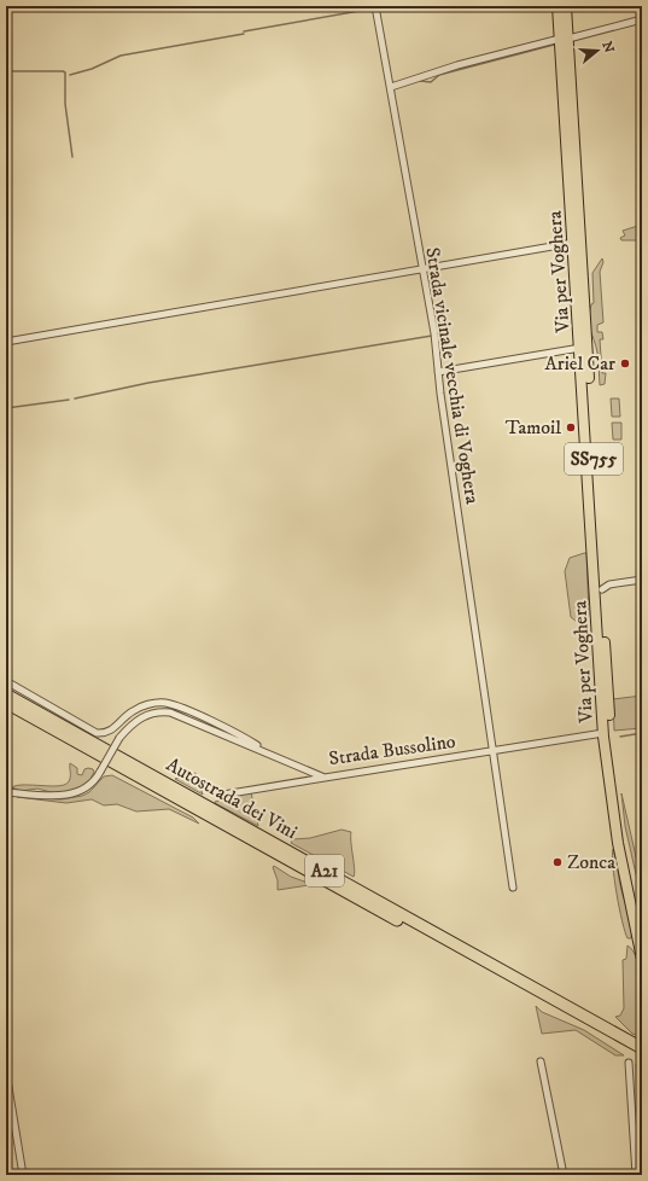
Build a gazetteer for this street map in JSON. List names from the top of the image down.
{
  "streets": {
    "highway": ["Autostrada dei Vini", "A21"],
    "main road": ["Via per Voghera", "SS755"],
    "street": ["Strada vicinale vecchia di Voghera", "Strada Bussolino"]
  },
  "crossings": [
    ["Via per Voghera", "Strada Bussolino"],
    ["Strada vicinale vecchia di Voghera", "Strada Bussolino"]
  ],
  "places": ["Ariel Car", "Tamoil", "Zonca"],
  "north": "right"
}
